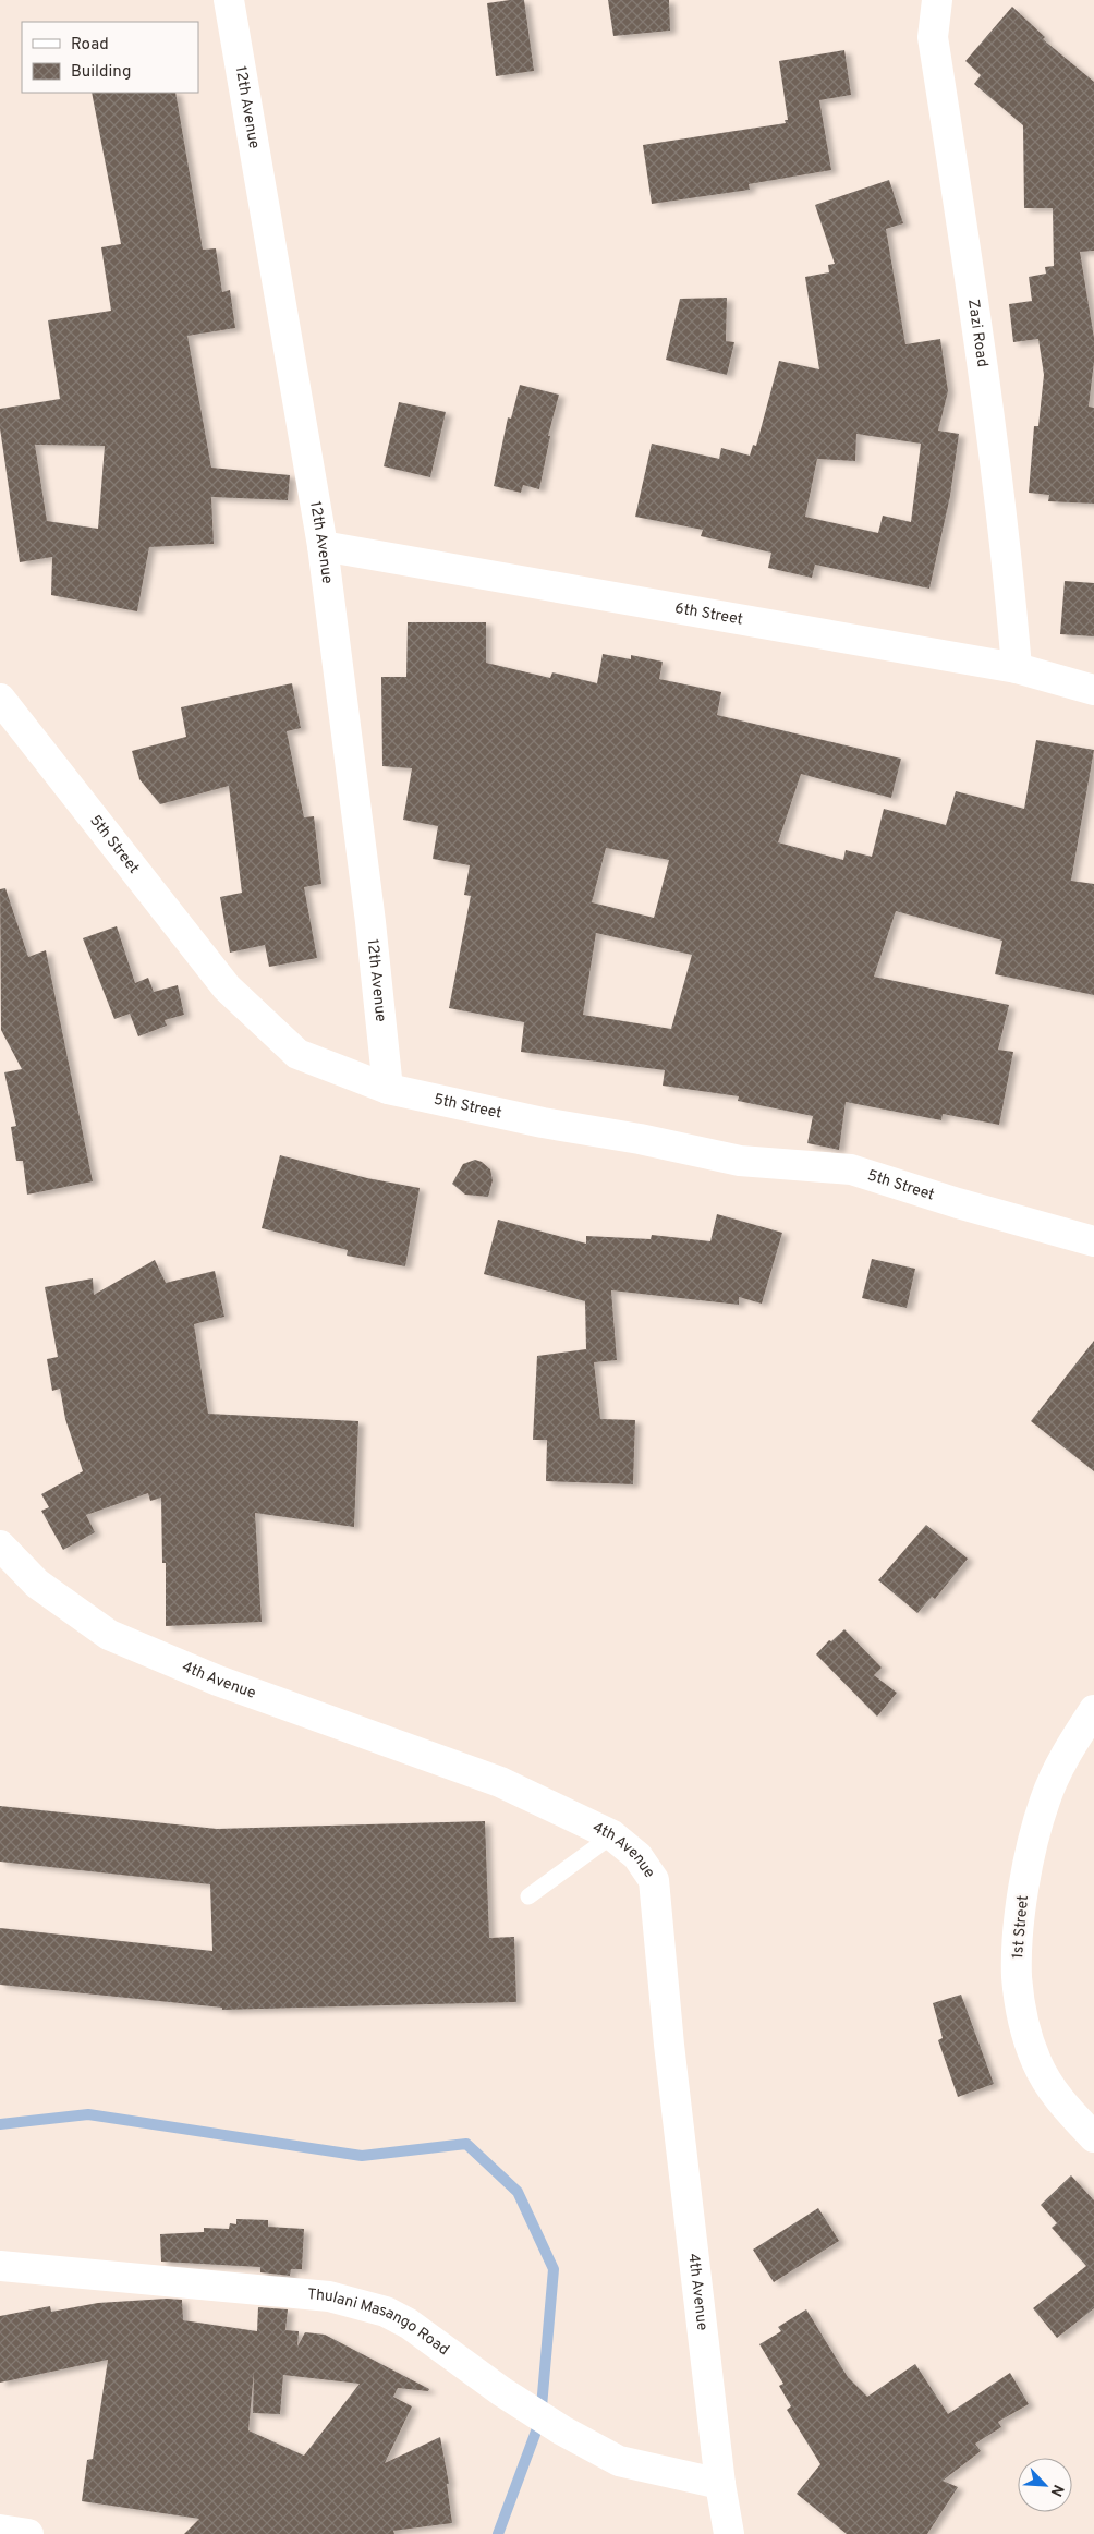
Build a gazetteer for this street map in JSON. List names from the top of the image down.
{
  "streets": {
    "street": [
      "12th Avenue",
      "Zazi Road",
      "6th Street",
      "5th Street",
      "4th Avenue",
      "1st Street",
      "Thulani Masango Road"
    ]
  },
  "crossings": [
    ["12th Avenue", "6th Street"],
    ["12th Avenue", "5th Street"],
    ["Zazi Road", "6th Street"],
    ["4th Avenue", "Thulani Masango Road"]
  ],
  "legend": ["Road", "Building"],
  "north": "bottom right"
}
